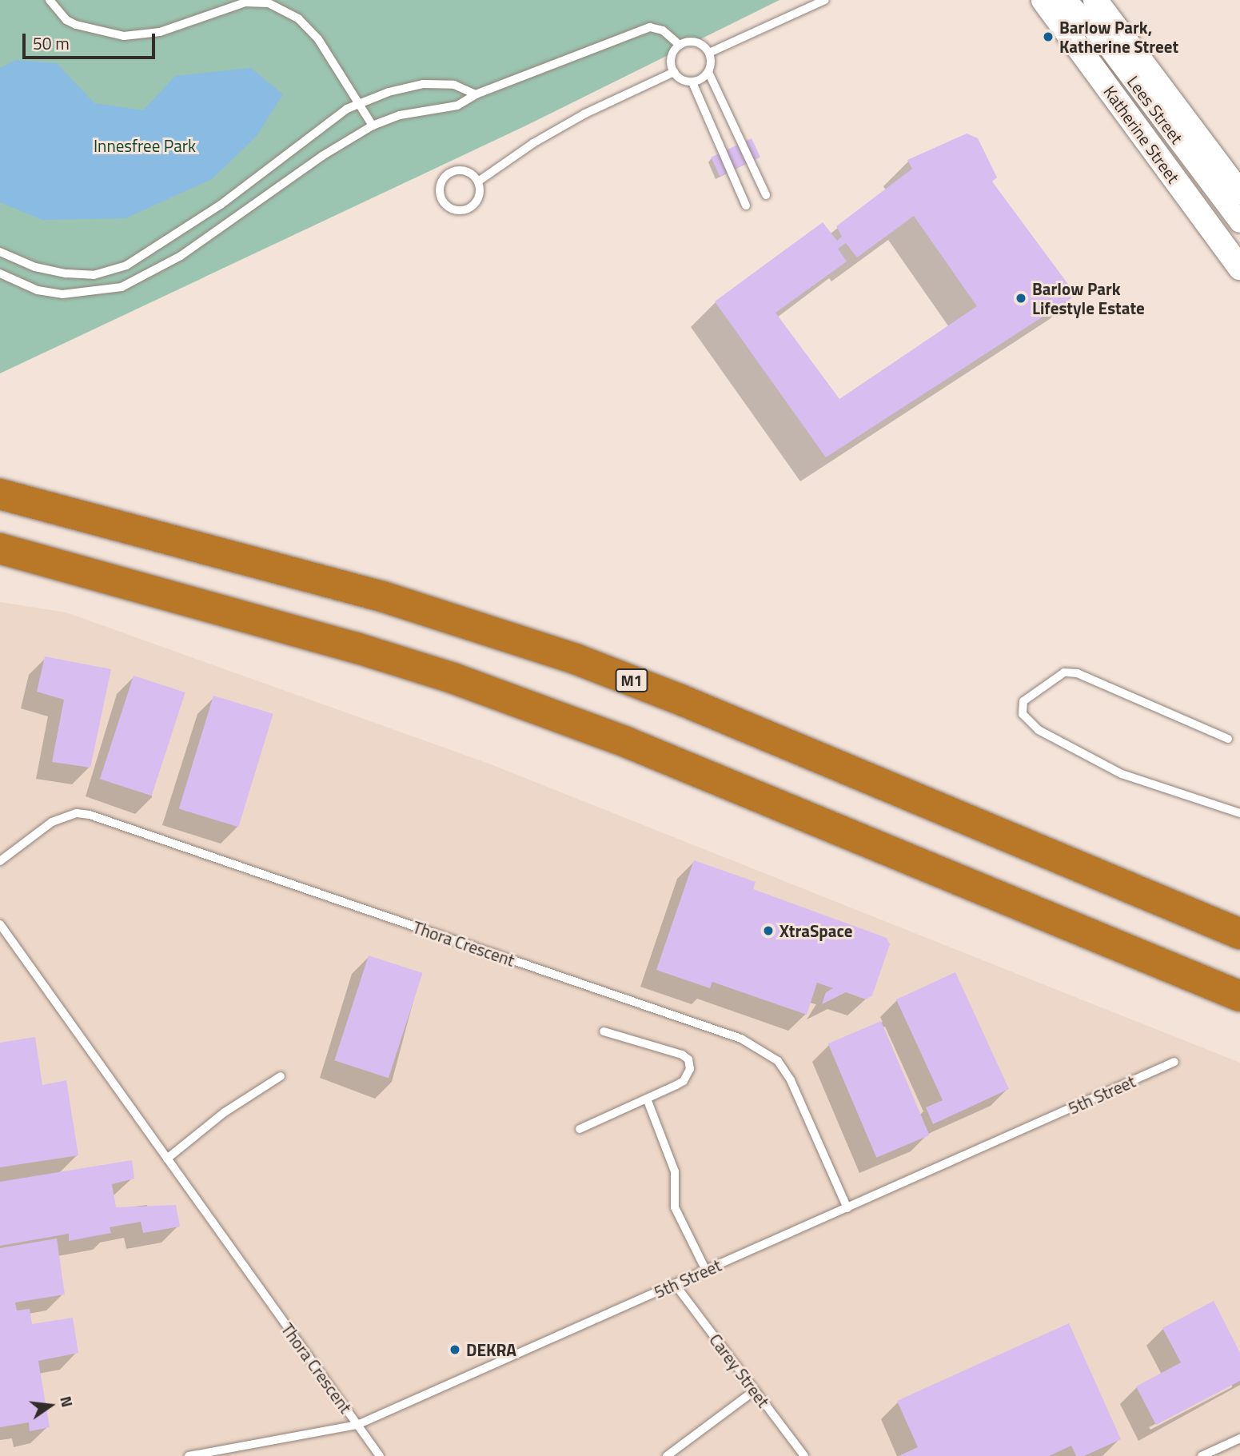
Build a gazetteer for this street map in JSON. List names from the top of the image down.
{
  "streets": {
    "highway": ["M1"],
    "main road": ["Katherine Street"],
    "street": ["Lees Street"],
    "lane": ["Thora Crescent", "5th Street", "Carey Street"]
  },
  "crossings": [
    ["Thora Crescent", "5th Street"],
    ["5th Street", "Carey Street"]
  ],
  "parks": ["Innesfree Park"],
  "places": [
    "Barlow Park, Katherine Street",
    "Barlow Park Lifestyle Estate",
    "XtraSpace",
    "DEKRA"
  ],
  "scale_bar": "50 m",
  "north": "right"
}
